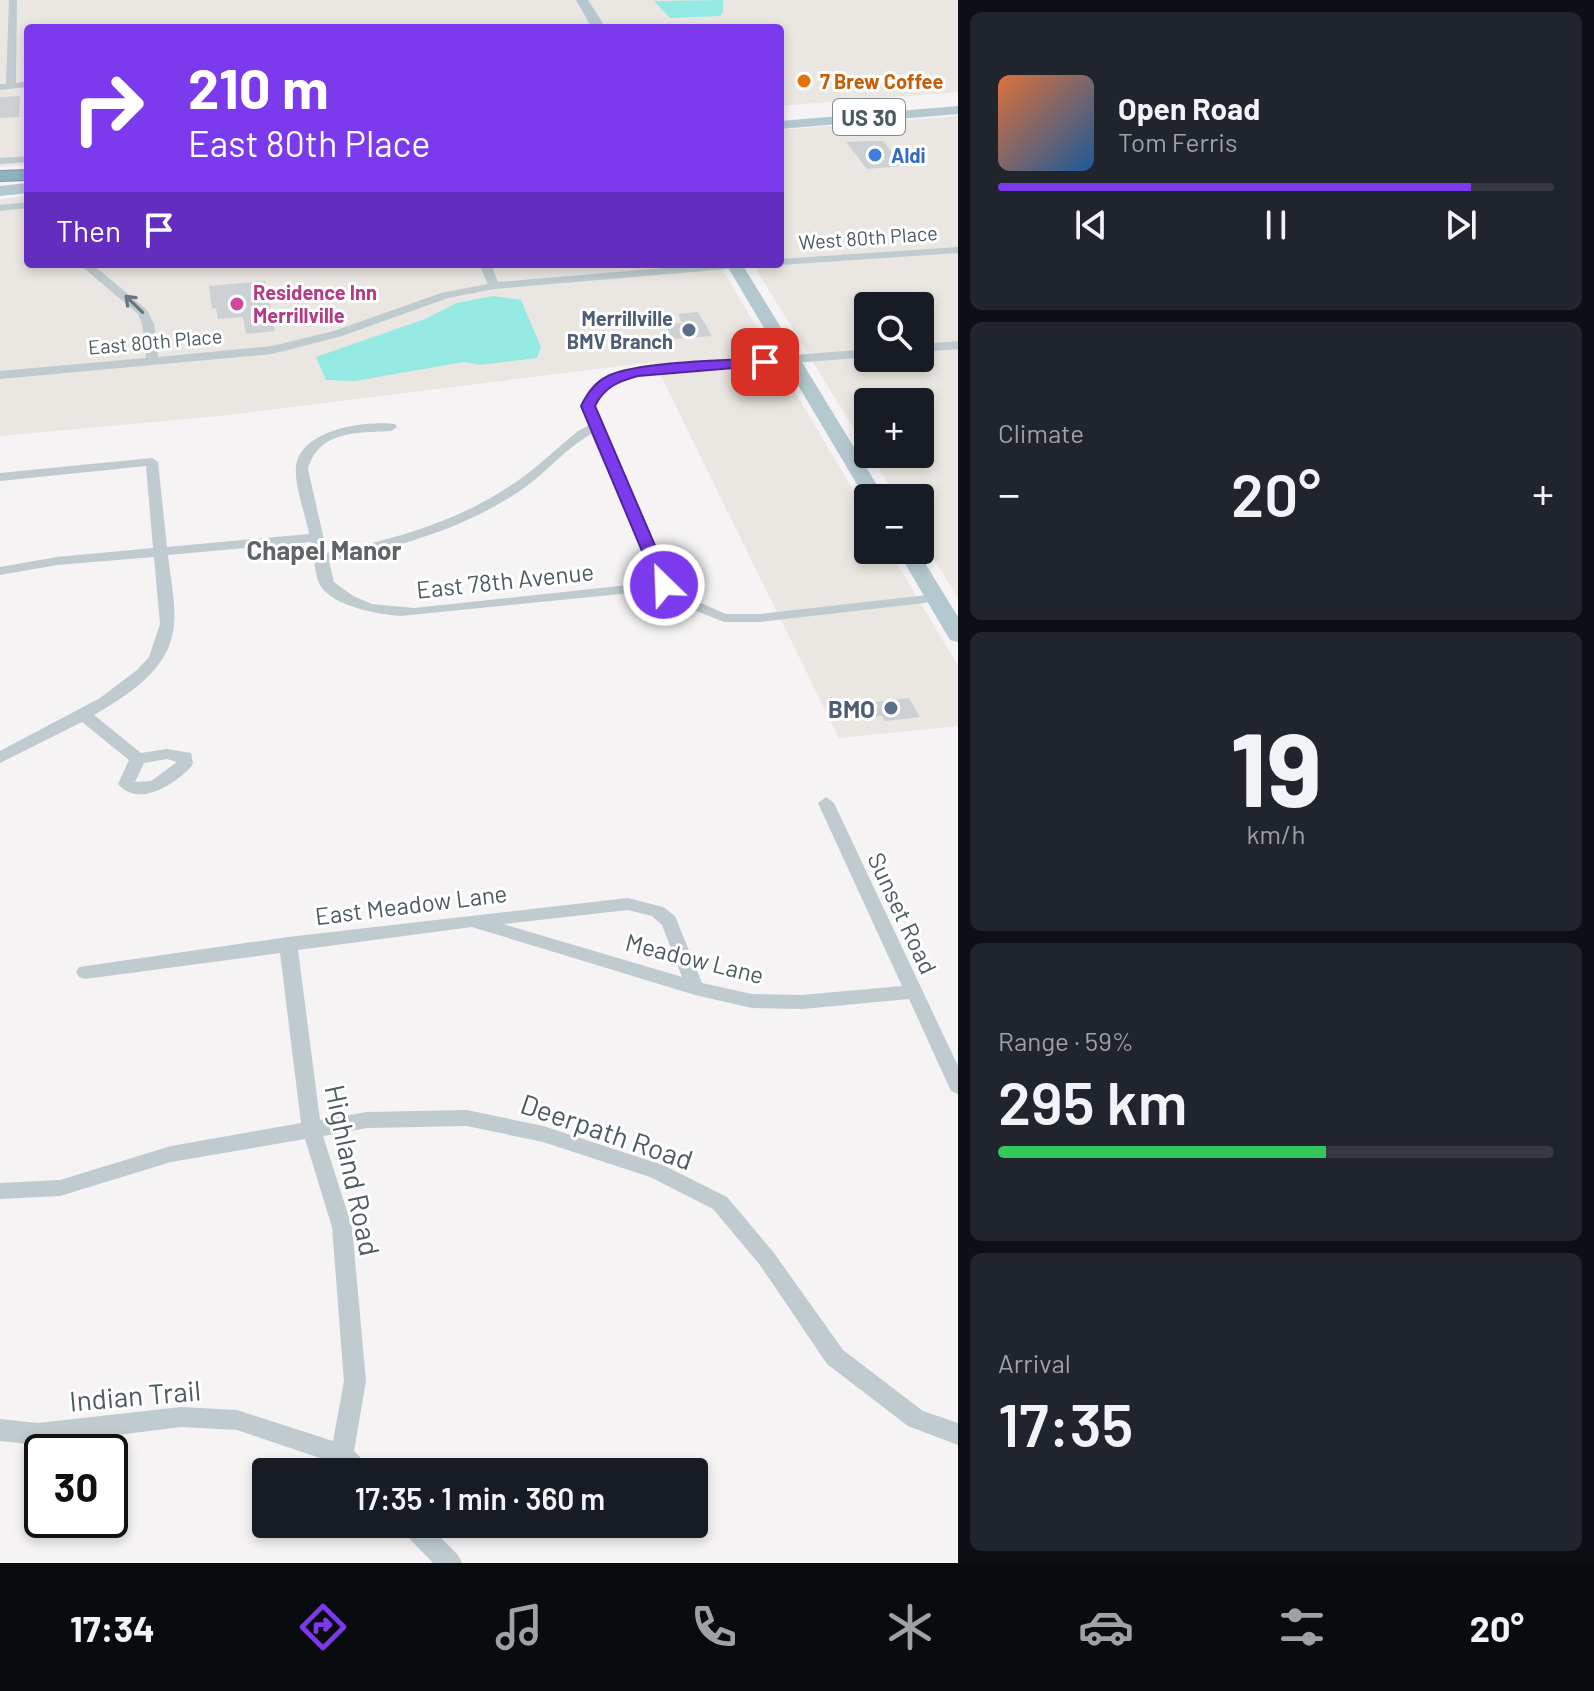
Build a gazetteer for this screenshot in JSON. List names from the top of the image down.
{
  "streets": {
    "main road": ["US 30"],
    "street": [
      "West 80th Place",
      "East 80th Place",
      "East 78th Avenue",
      "East Meadow Lane",
      "Sunset Road",
      "Meadow Lane",
      "Deerpath Road",
      "Highland Road",
      "Indian Trail"
    ]
  },
  "crossings": [
    ["East Meadow Lane", "Meadow Lane"],
    ["East Meadow Lane", "Highland Road"],
    ["Sunset Road", "Meadow Lane"],
    ["Deerpath Road", "Highland Road"],
    ["Highland Road", "Indian Trail"]
  ],
  "districts": ["Chapel Manor"],
  "places": [
    "7 Brew Coffee",
    "Aldi",
    "Residence Inn Merrillville",
    "Merrillville BMV Branch",
    "BMO"
  ],
  "page": {
    "turn": ["210 m", "East 80th Place"],
    "song": ["Open Road", "Tom Ferris"],
    "then": "Then",
    "map_buttons": ["+", "−"],
    "tile": [
      "Climate",
      ["19", "km/h"],
      ["Range · 59%", "295 km"],
      ["Arrival", "17:35"]
    ],
    "heat": ["−", "20°", "+"],
    "limit": "30",
    "trip": "17:35 · 1 min · 360 m",
    "tabs": ["17:34", "20°"]
  }
}
